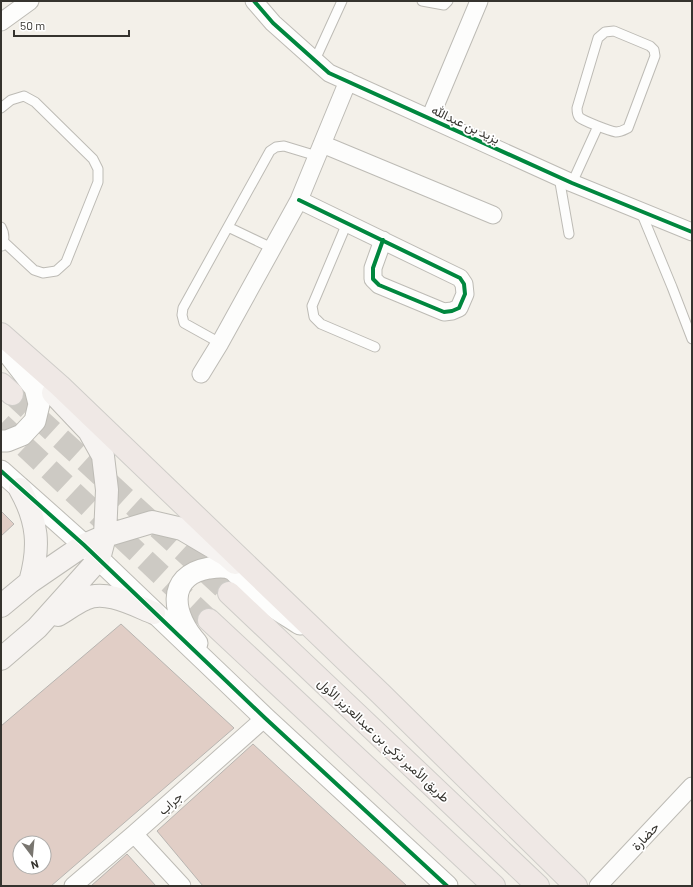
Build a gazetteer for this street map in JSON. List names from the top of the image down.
{
  "streets": {
    "main road": ["طريق الأمير تركي بن عبدالعزيز الأول"],
    "street": ["يزيد بن عبدالله", "جراب", "حضارة"]
  },
  "scale_bar": "50 m",
  "north": "bottom"
}
